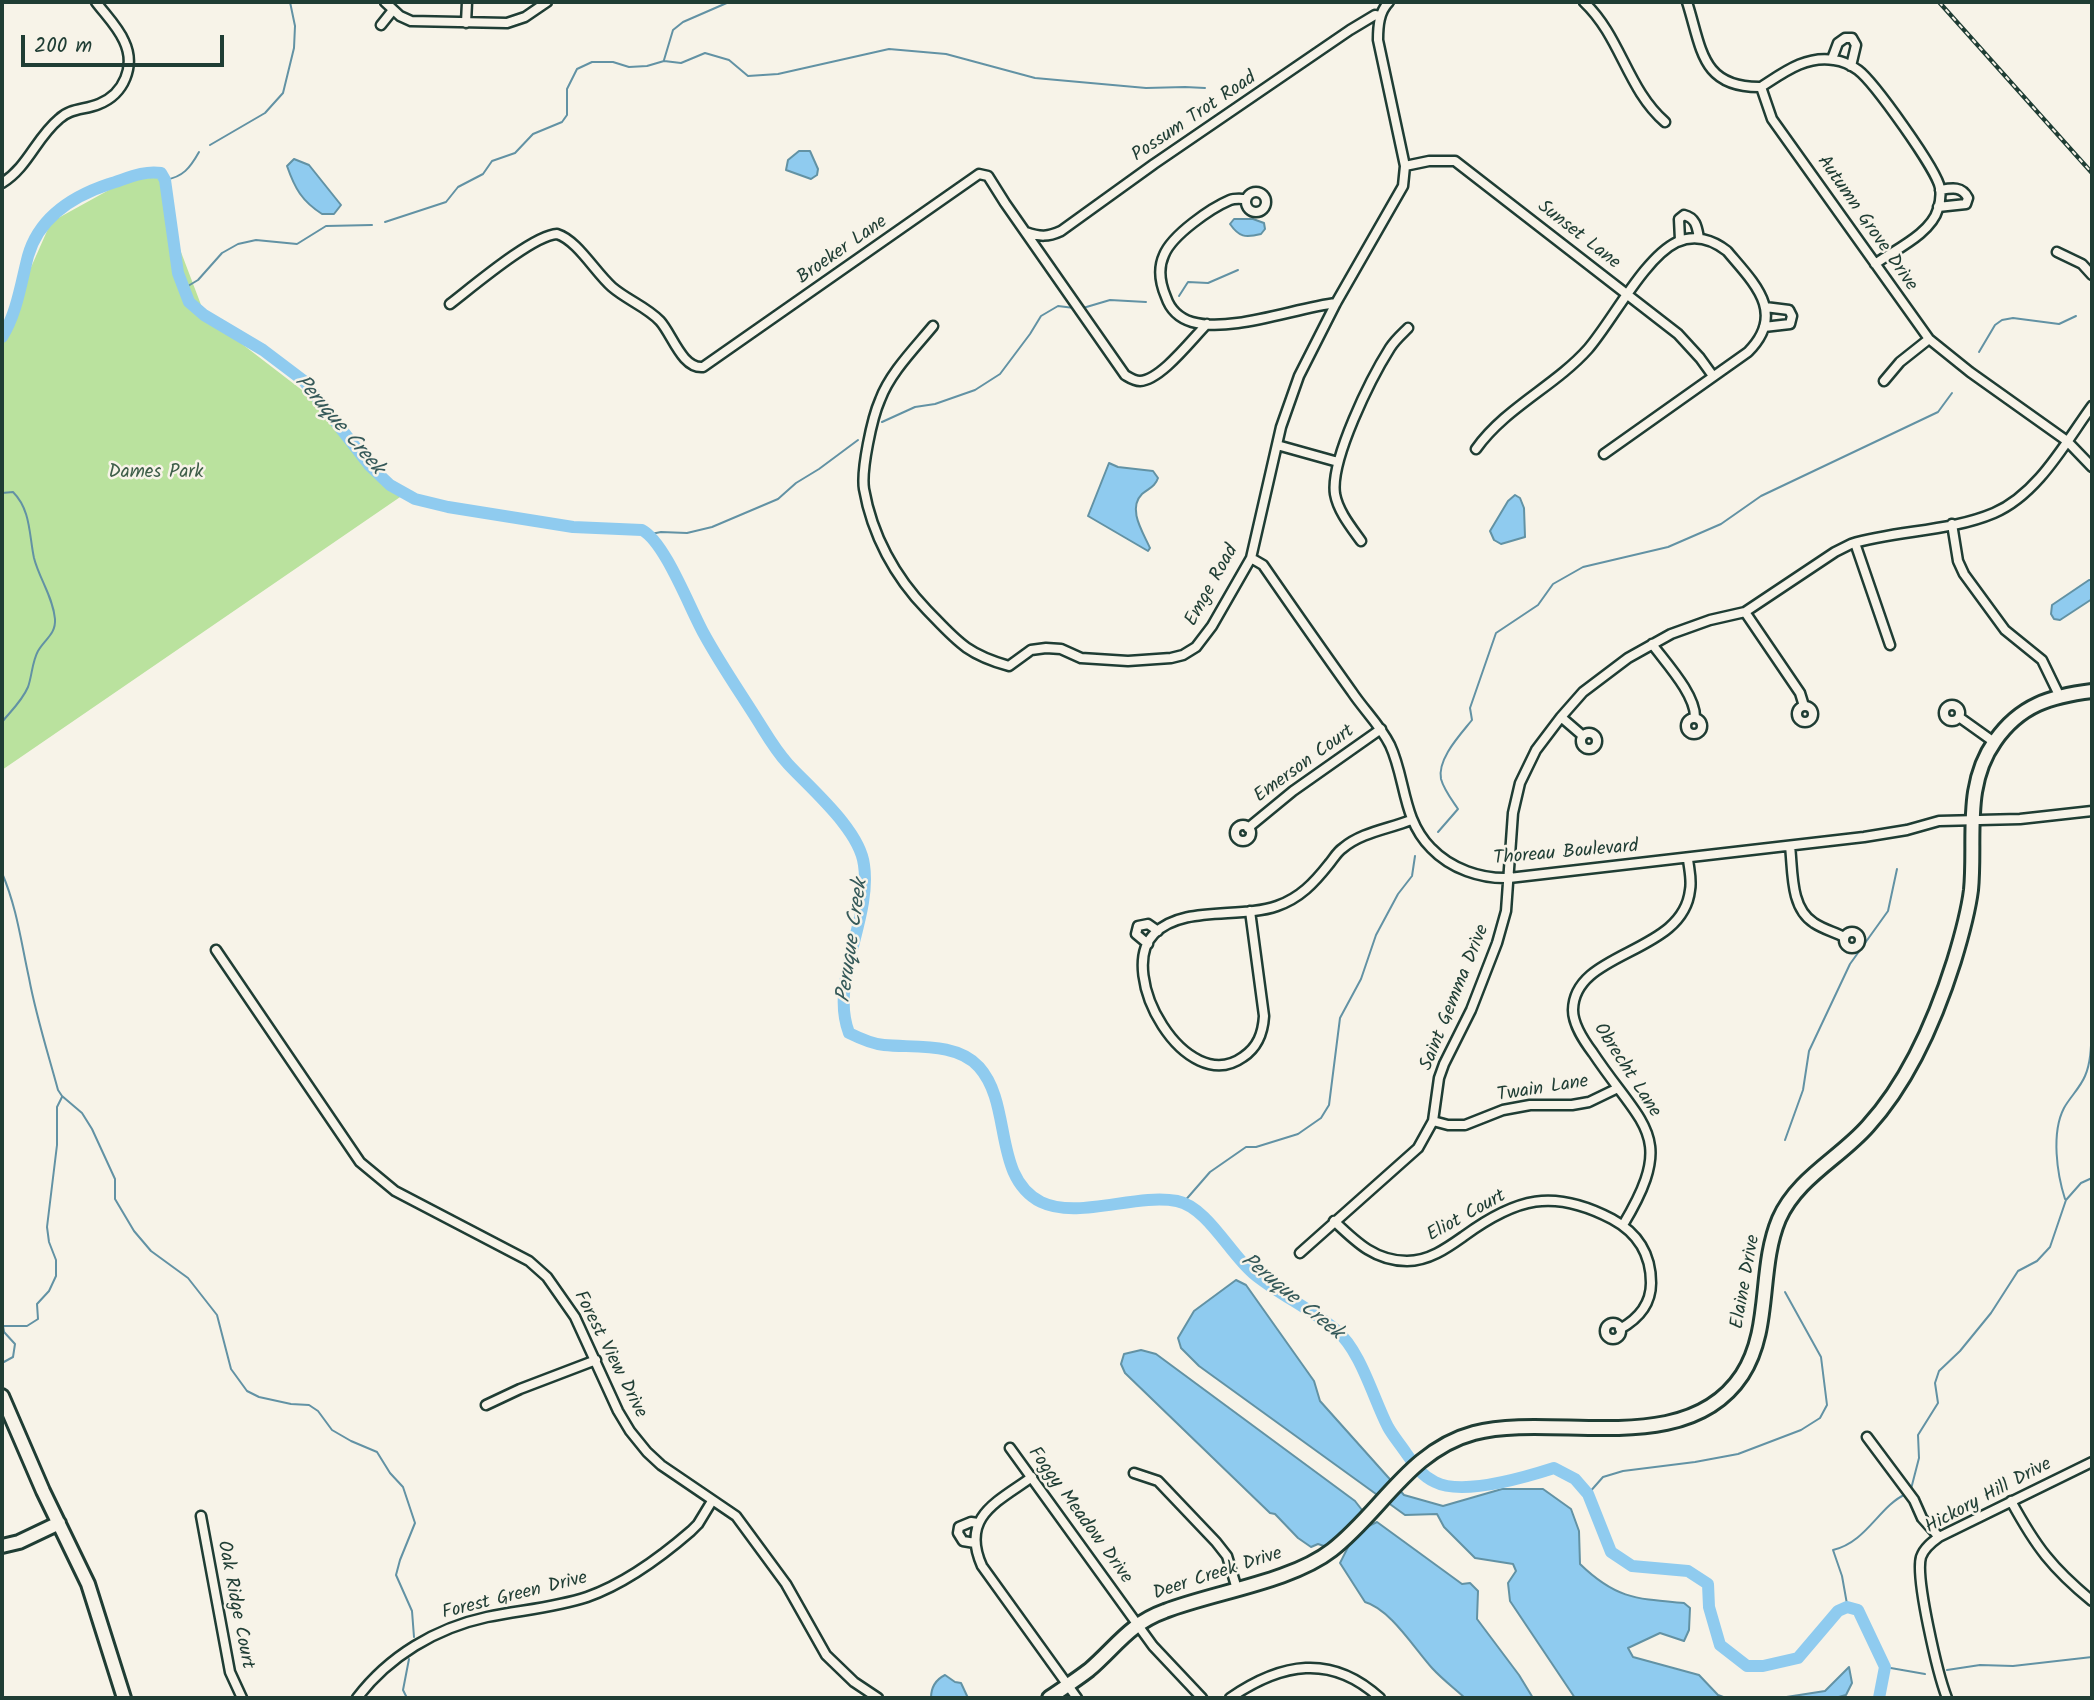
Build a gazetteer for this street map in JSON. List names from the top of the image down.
{
  "streets": {
    "street": [
      "Possum Trot Road",
      "Autumn Grove Drive",
      "Sunset Lane",
      "Broeker Lane",
      "Emge Road",
      "Emerson Court",
      "Thoreau Boulevard",
      "Saint Gemma Drive",
      "Obrecht Lane",
      "Twain Lane",
      "Eliot Court",
      "Elaine Drive",
      "Forest View Drive",
      "Hickory Hill Drive",
      "Foggy Meadow Drive",
      "Deer Creek Drive",
      "Forest Green Drive",
      "Oak Ridge Court"
    ]
  },
  "crossings": [
    ["Possum Trot Road", "Broeker Lane"],
    ["Possum Trot Road", "Emge Road"],
    ["Autumn Grove Drive", "Saint Gemma Drive"],
    ["Sunset Lane", "Emge Road"],
    ["Emge Road", "Thoreau Boulevard"],
    ["Emerson Court", "Thoreau Boulevard"],
    ["Thoreau Boulevard", "Saint Gemma Drive"],
    ["Thoreau Boulevard", "Obrecht Lane"],
    ["Thoreau Boulevard", "Elaine Drive"],
    ["Saint Gemma Drive", "Twain Lane"],
    ["Saint Gemma Drive", "Eliot Court"],
    ["Obrecht Lane", "Twain Lane"],
    ["Obrecht Lane", "Eliot Court"],
    ["Elaine Drive", "Deer Creek Drive"],
    ["Forest View Drive", "Forest Green Drive"],
    ["Foggy Meadow Drive", "Deer Creek Drive"]
  ],
  "water": ["Peruque Creek"],
  "parks": ["Dames Park"],
  "scale_bar": "200 m"
}
